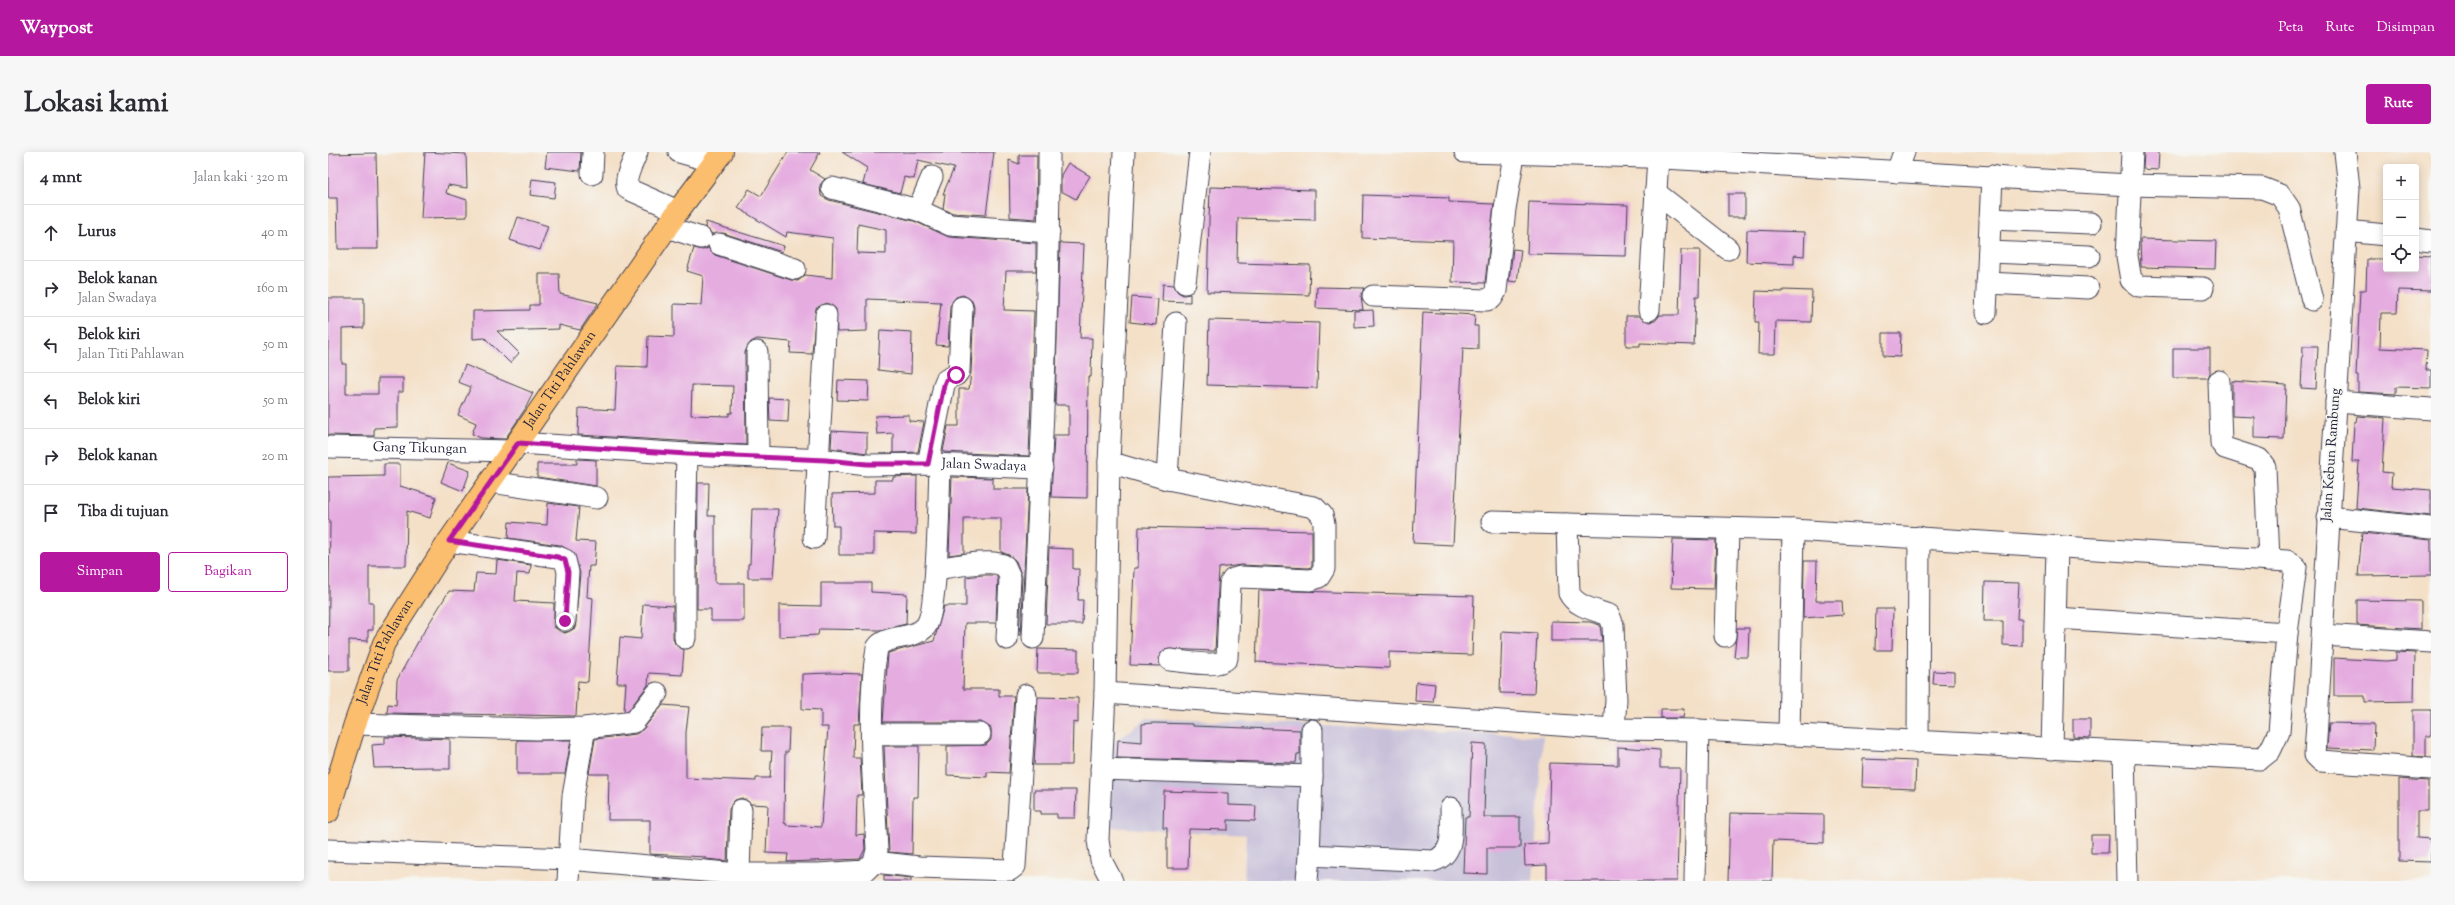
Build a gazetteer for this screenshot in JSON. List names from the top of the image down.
{
  "streets": {
    "main road": ["Jalan Titi Pahlawan"],
    "street": ["Gang Tikungan", "Jalan Kebun Rambung", "Jalan Swadaya"]
  },
  "crossings": [
    ["Jalan Titi Pahlawan", "Gang Tikungan"],
    ["Jalan Titi Pahlawan", "Jalan Swadaya"],
    ["Gang Tikungan", "Jalan Swadaya"]
  ],
  "page": {
    "header": "Waypost",
    "nav": ["Peta", "Rute", "Disimpan"],
    "title": "Lokasi kami",
    "buttons": [
      "Rute",
      ["Simpan", "Bagikan"]
    ],
    "heading": ["4 mnt", "Jalan kaki · 320 m"],
    "map_buttons": ["+", "−"],
    "list": [
      ["Lurus", "40 m"],
      ["Belok kanan", "Jalan Swadaya", "160 m"],
      ["Belok kiri", "Jalan Titi Pahlawan", "50 m"],
      ["Belok kiri", "50 m"],
      ["Belok kanan", "20 m"],
      "Tiba di tujuan"
    ]
  }
}
